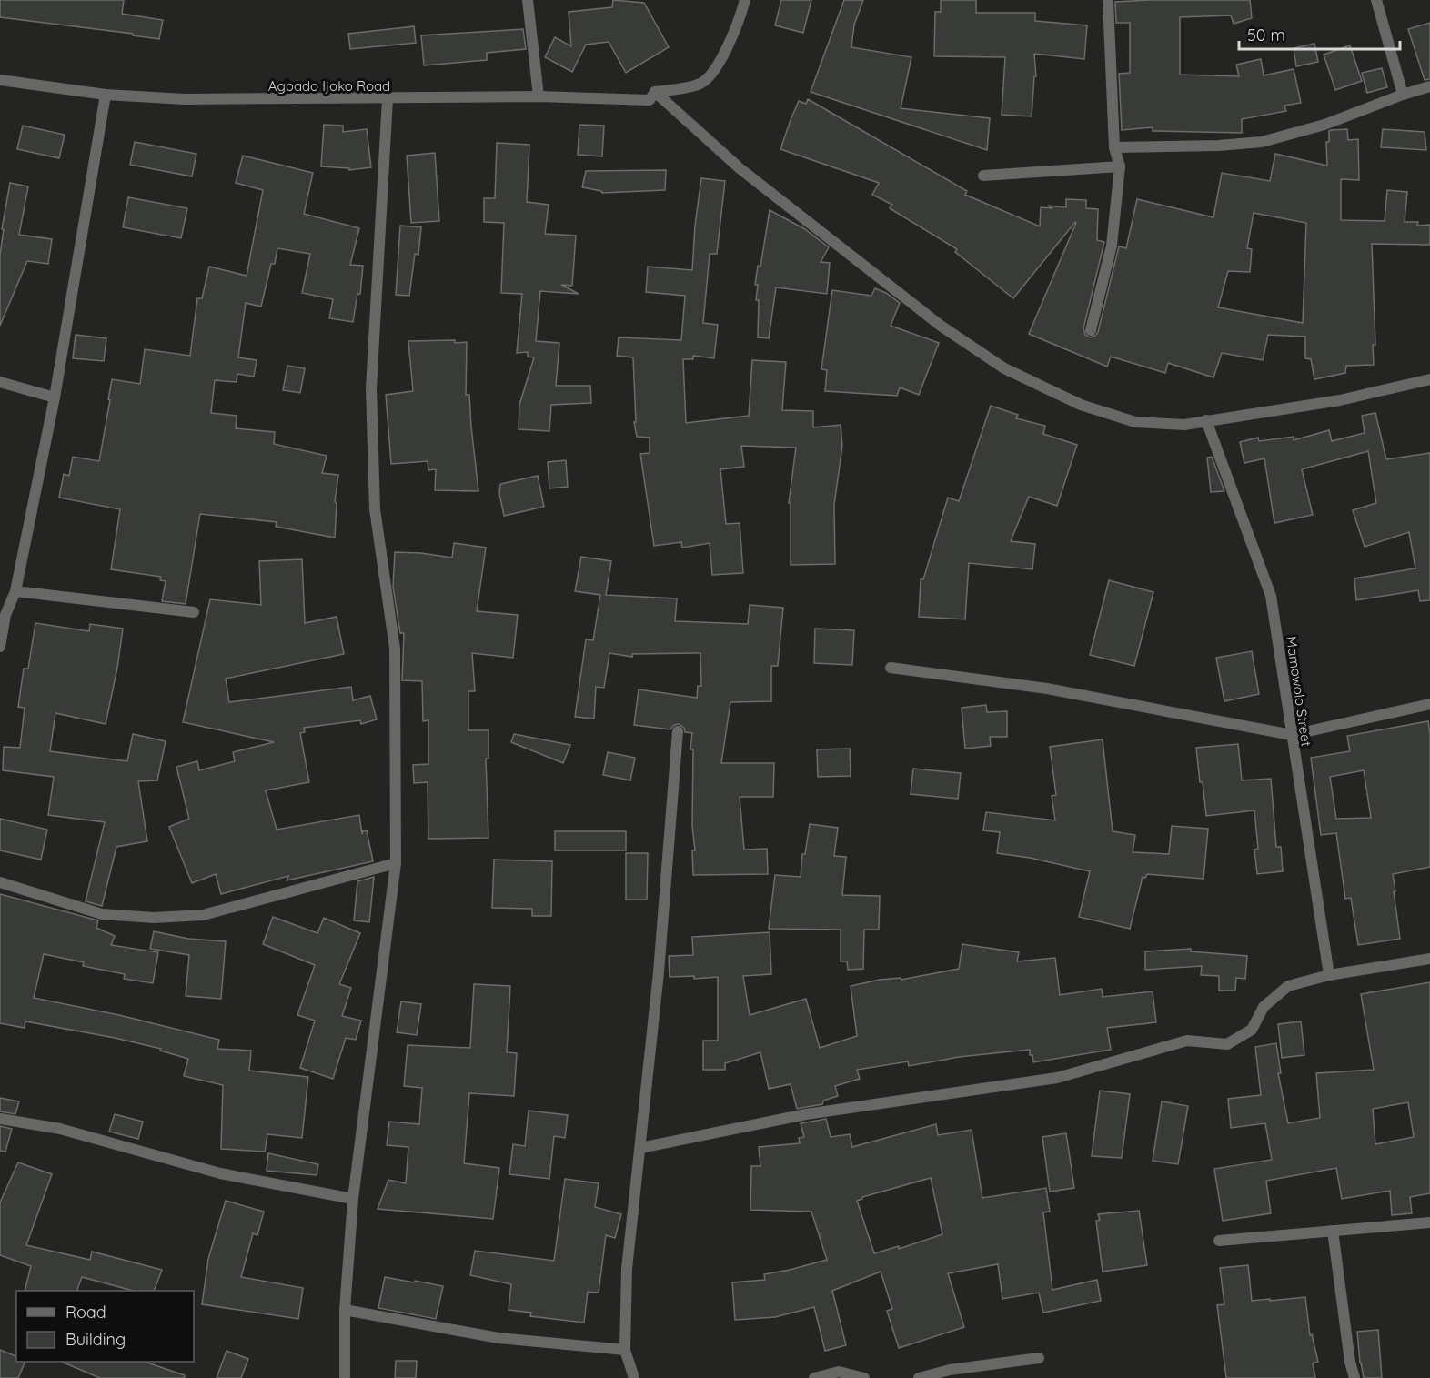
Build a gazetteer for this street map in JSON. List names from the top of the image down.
{
  "streets": {
    "street": ["Agbado Ijoko Road", "Mamowolo Street"]
  },
  "legend": ["Road", "Building"],
  "scale_bar": "50 m"
}
